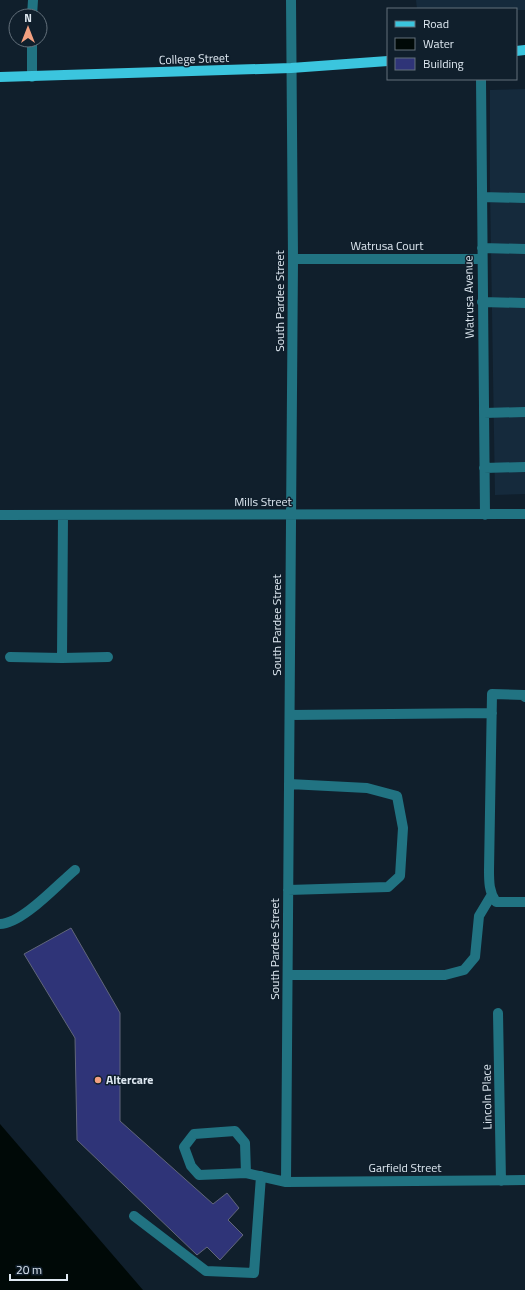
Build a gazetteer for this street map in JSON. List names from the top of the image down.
{
  "streets": {
    "main road": ["College Street"],
    "street": [
      "Watrusa Court",
      "Watrusa Avenue",
      "South Pardee Street",
      "Mills Street",
      "Lincoln Place",
      "Garfield Street"
    ]
  },
  "crossings": [
    ["College Street", "South Pardee Street"],
    ["Watrusa Court", "Watrusa Avenue"],
    ["Watrusa Court", "South Pardee Street"],
    ["Watrusa Avenue", "Mills Street"],
    ["South Pardee Street", "Mills Street"],
    ["South Pardee Street", "Garfield Street"],
    ["Lincoln Place", "Garfield Street"]
  ],
  "places": ["Altercare"],
  "legend": ["Road", "Water", "Building"],
  "scale_bar": "20 m",
  "north": "top"
}
